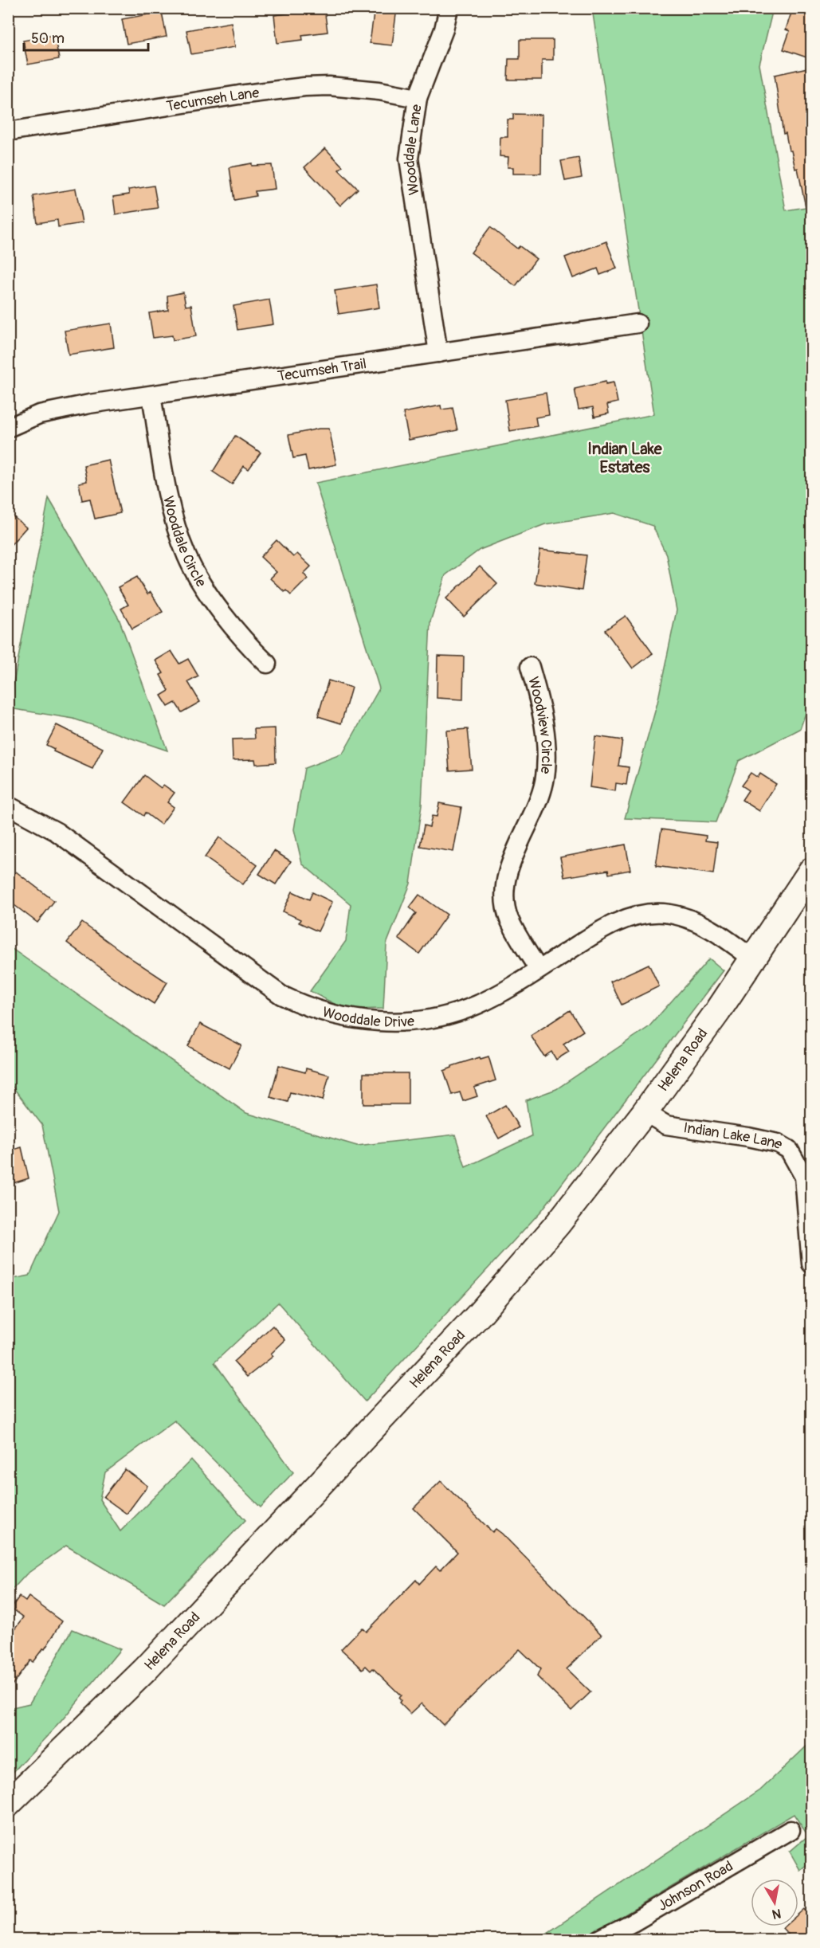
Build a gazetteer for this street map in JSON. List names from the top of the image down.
{
  "streets": {
    "main road": ["Helena Road"],
    "street": [
      "Tecumseh Lane",
      "Wooddale Lane",
      "Tecumseh Trail",
      "Wooddale Circle",
      "Woodview Circle",
      "Wooddale Drive",
      "Indian Lake Lane",
      "Johnson Road"
    ]
  },
  "crossings": [
    ["Tecumseh Lane", "Wooddale Lane"],
    ["Wooddale Lane", "Tecumseh Trail"],
    ["Tecumseh Trail", "Wooddale Circle"],
    ["Woodview Circle", "Wooddale Drive"],
    ["Wooddale Drive", "Helena Road"],
    ["Helena Road", "Indian Lake Lane"]
  ],
  "districts": ["Indian Lake Estates"],
  "scale_bar": "50 m",
  "north": "bottom"
}
